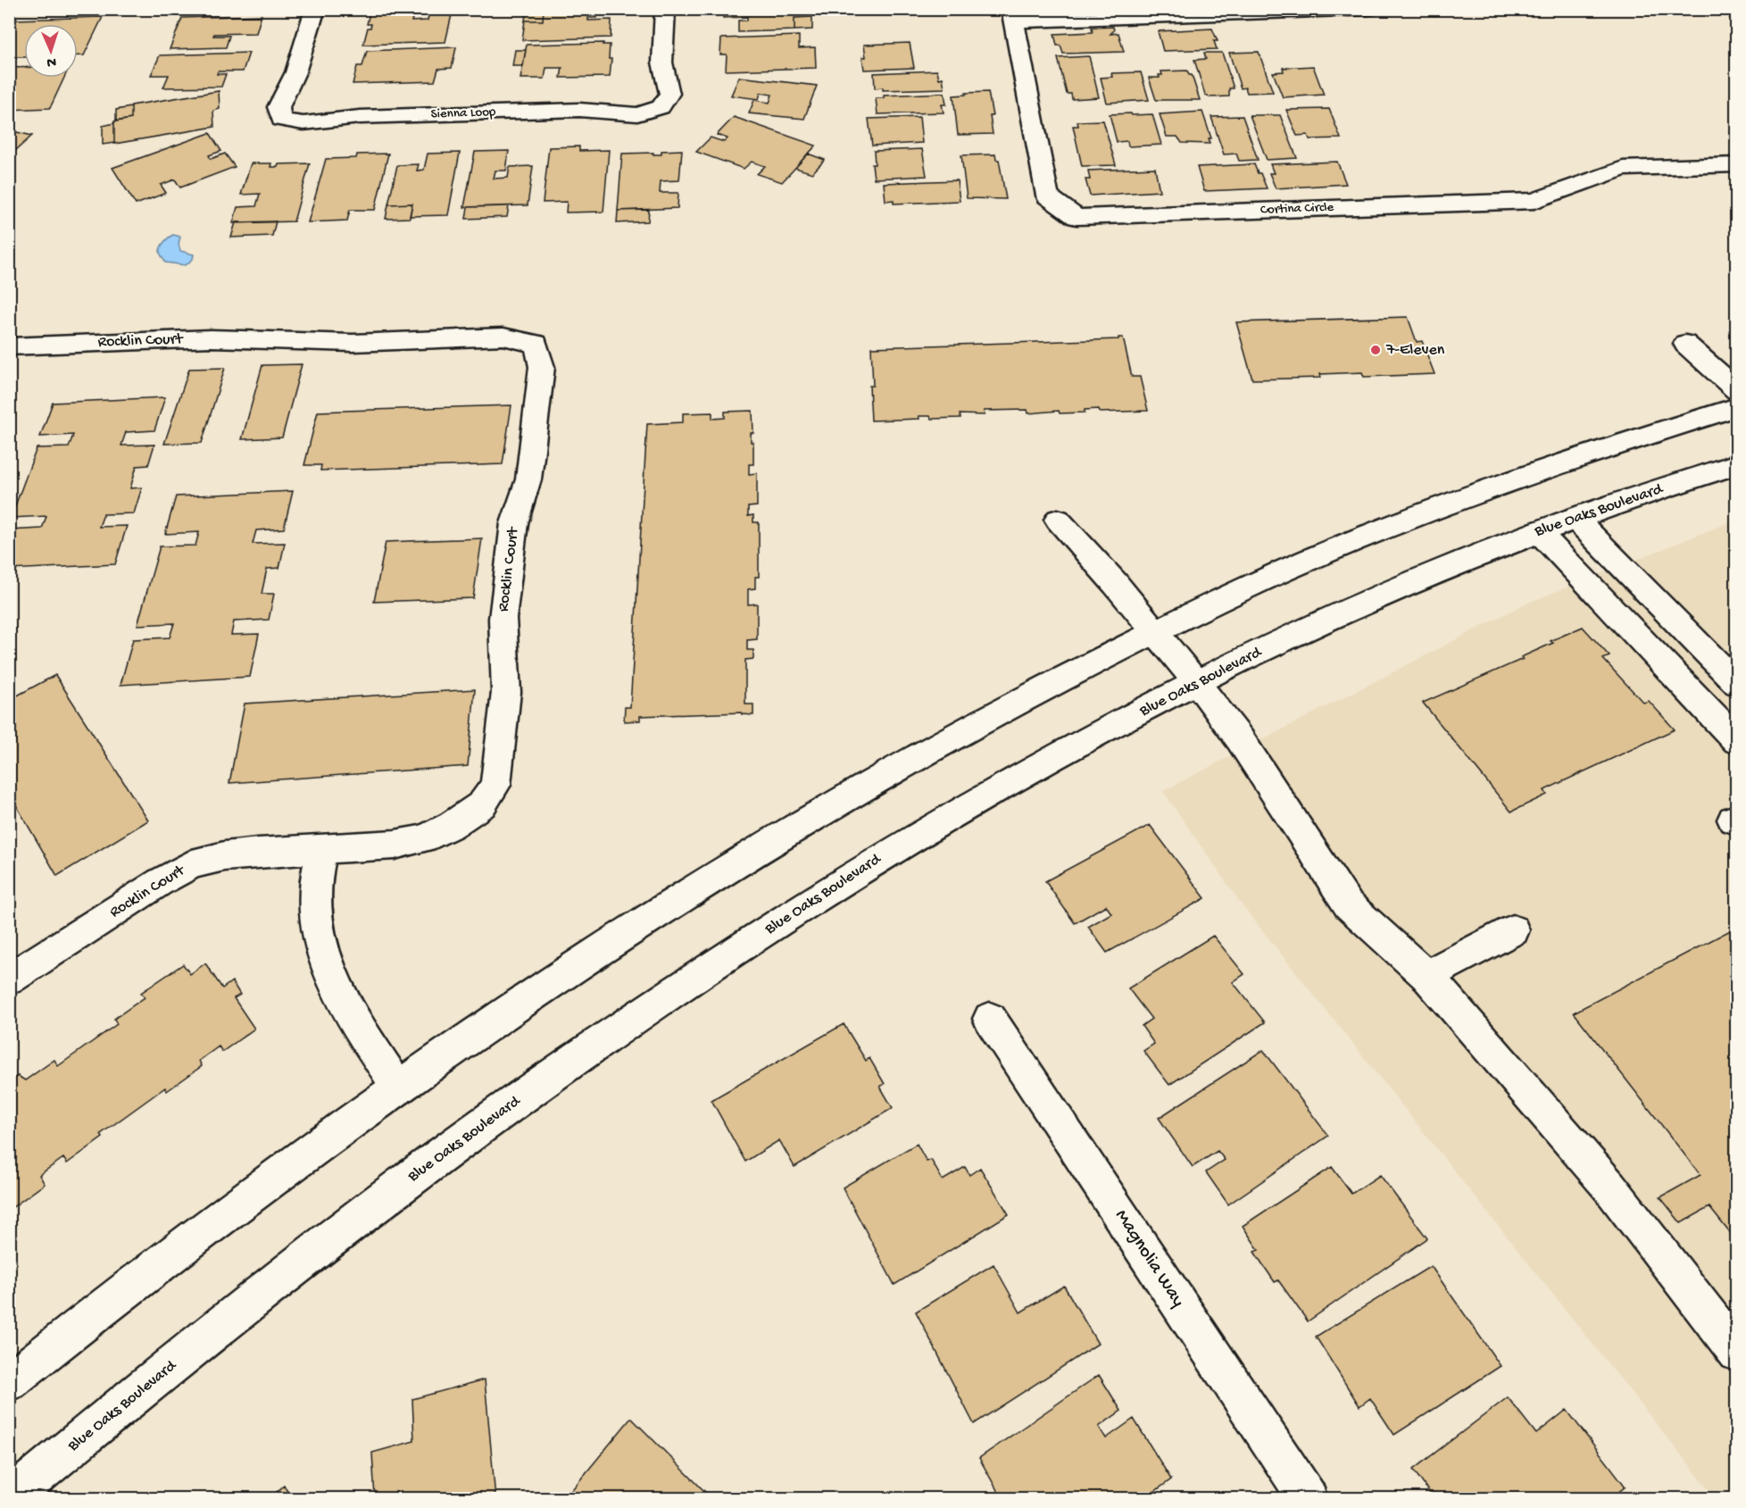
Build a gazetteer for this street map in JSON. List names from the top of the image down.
{
  "streets": {
    "street": [
      "Sienna Loop",
      "Cortina Circle",
      "Rocklin Court",
      "Blue Oaks Boulevard",
      "Magnolia Way"
    ]
  },
  "places": ["7-Eleven"],
  "north": "bottom"
}
